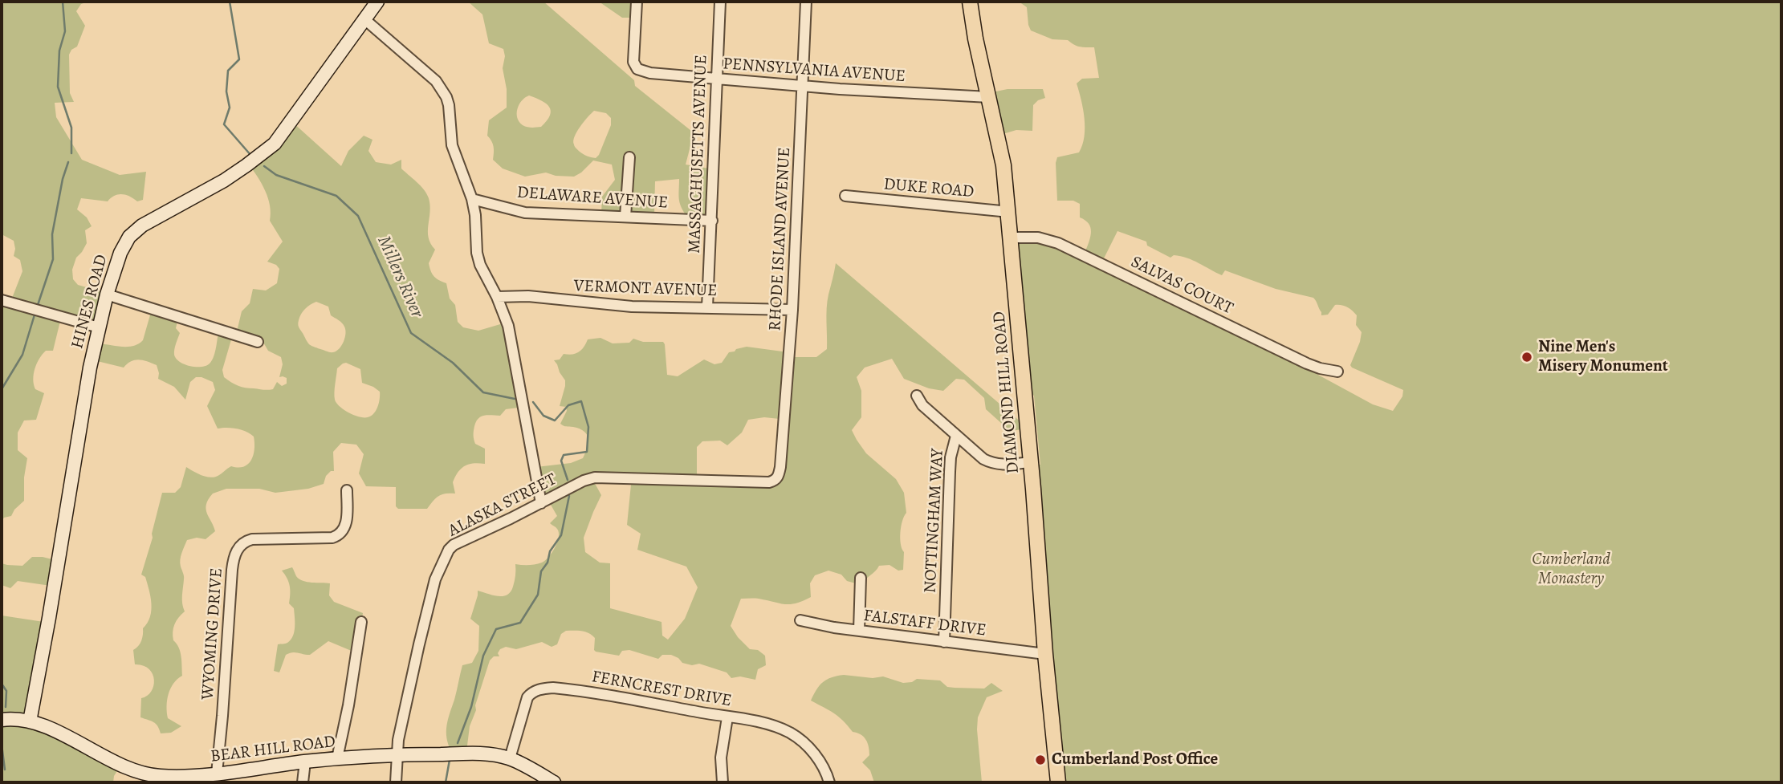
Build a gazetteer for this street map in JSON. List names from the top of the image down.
{
  "streets": {
    "main road": ["DIAMOND HILL ROAD"],
    "street": [
      "PENNSYLVANIA AVENUE",
      "MASSACHUSETTS AVENUE",
      "DUKE ROAD",
      "DELAWARE AVENUE",
      "RHODE ISLAND AVENUE",
      "SALVAS COURT",
      "VERMONT AVENUE",
      "HINES ROAD",
      "ALASKA STREET",
      "NOTTINGHAM WAY",
      "FALSTAFF DRIVE",
      "WYOMING DRIVE",
      "FERNCREST DRIVE",
      "BEAR HILL ROAD"
    ]
  },
  "crossings": [
    ["PENNSYLVANIA AVENUE", "MASSACHUSETTS AVENUE"],
    ["PENNSYLVANIA AVENUE", "RHODE ISLAND AVENUE"],
    ["PENNSYLVANIA AVENUE", "DIAMOND HILL ROAD"],
    ["MASSACHUSETTS AVENUE", "DELAWARE AVENUE"],
    ["MASSACHUSETTS AVENUE", "VERMONT AVENUE"],
    ["DUKE ROAD", "DIAMOND HILL ROAD"],
    ["RHODE ISLAND AVENUE", "VERMONT AVENUE"],
    ["RHODE ISLAND AVENUE", "ALASKA STREET"],
    ["SALVAS COURT", "DIAMOND HILL ROAD"],
    ["HINES ROAD", "BEAR HILL ROAD"],
    ["DIAMOND HILL ROAD", "FALSTAFF DRIVE"],
    ["ALASKA STREET", "BEAR HILL ROAD"],
    ["NOTTINGHAM WAY", "FALSTAFF DRIVE"],
    ["WYOMING DRIVE", "BEAR HILL ROAD"],
    ["FERNCREST DRIVE", "BEAR HILL ROAD"]
  ],
  "water": ["Millers River"],
  "parks": ["Cumberland Monastery"],
  "places": ["Nine Men's Misery Monument", "Cumberland Post Office"]
}
